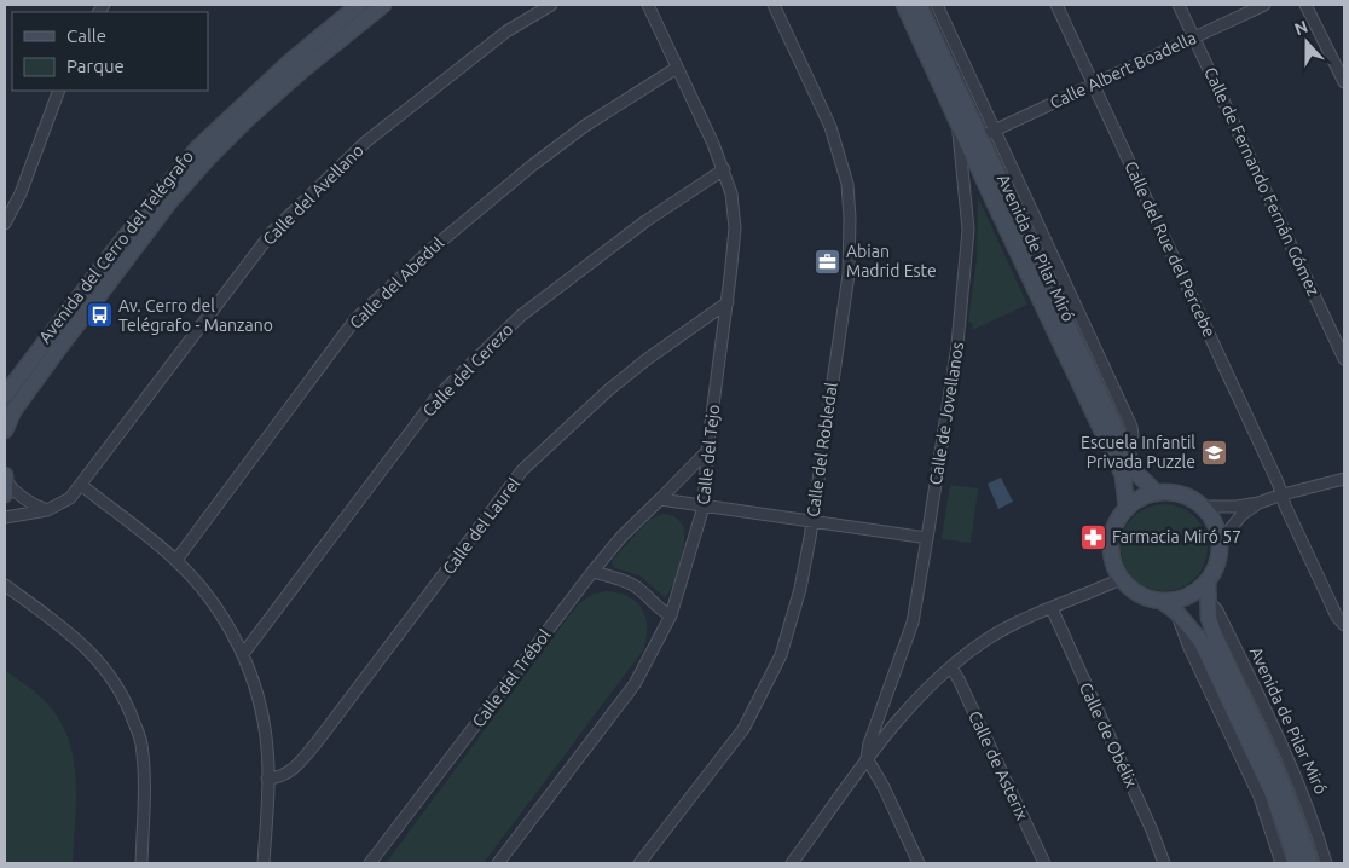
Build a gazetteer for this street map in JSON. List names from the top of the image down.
{
  "streets": {
    "street": [
      "Calle Albert Boadella",
      "Calle de Fernando Fernán Gómez",
      "Calle del Avellano",
      "Avenida del Cerro del Telégrafo",
      "Avenida de Pilar Miró",
      "Calle del Rue del Percebe",
      "Calle del Abedul",
      "Calle del Cerezo",
      "Calle de Jovellanos",
      "Calle del Robledal",
      "Calle del Tejo",
      "Calle del Laurel",
      "Calle del Trébol",
      "Calle de Obélix",
      "Calle de Asterix"
    ]
  },
  "crossings": [
    ["Calle Albert Boadella", "Calle de Fernando Fernán Gómez"],
    ["Calle Albert Boadella", "Avenida de Pilar Miró"],
    ["Calle Albert Boadella", "Calle del Rue del Percebe"],
    ["Avenida de Pilar Miró", "Calle de Jovellanos"],
    ["Calle del Abedul", "Calle del Tejo"],
    ["Calle del Cerezo", "Calle del Tejo"],
    ["Calle del Tejo", "Calle del Laurel"],
    ["Calle del Tejo", "Calle del Trébol"]
  ],
  "places": {
    "office": ["Abian Madrid Este"],
    "bus stop": ["Av. Cerro del Telégrafo - Manzano"],
    "school or university": ["Escuela Infantil Privada Puzzle"],
    "pharmacy": ["Farmacia Miró 57"]
  },
  "legend": ["Calle", "Parque"],
  "north": "top"
}
